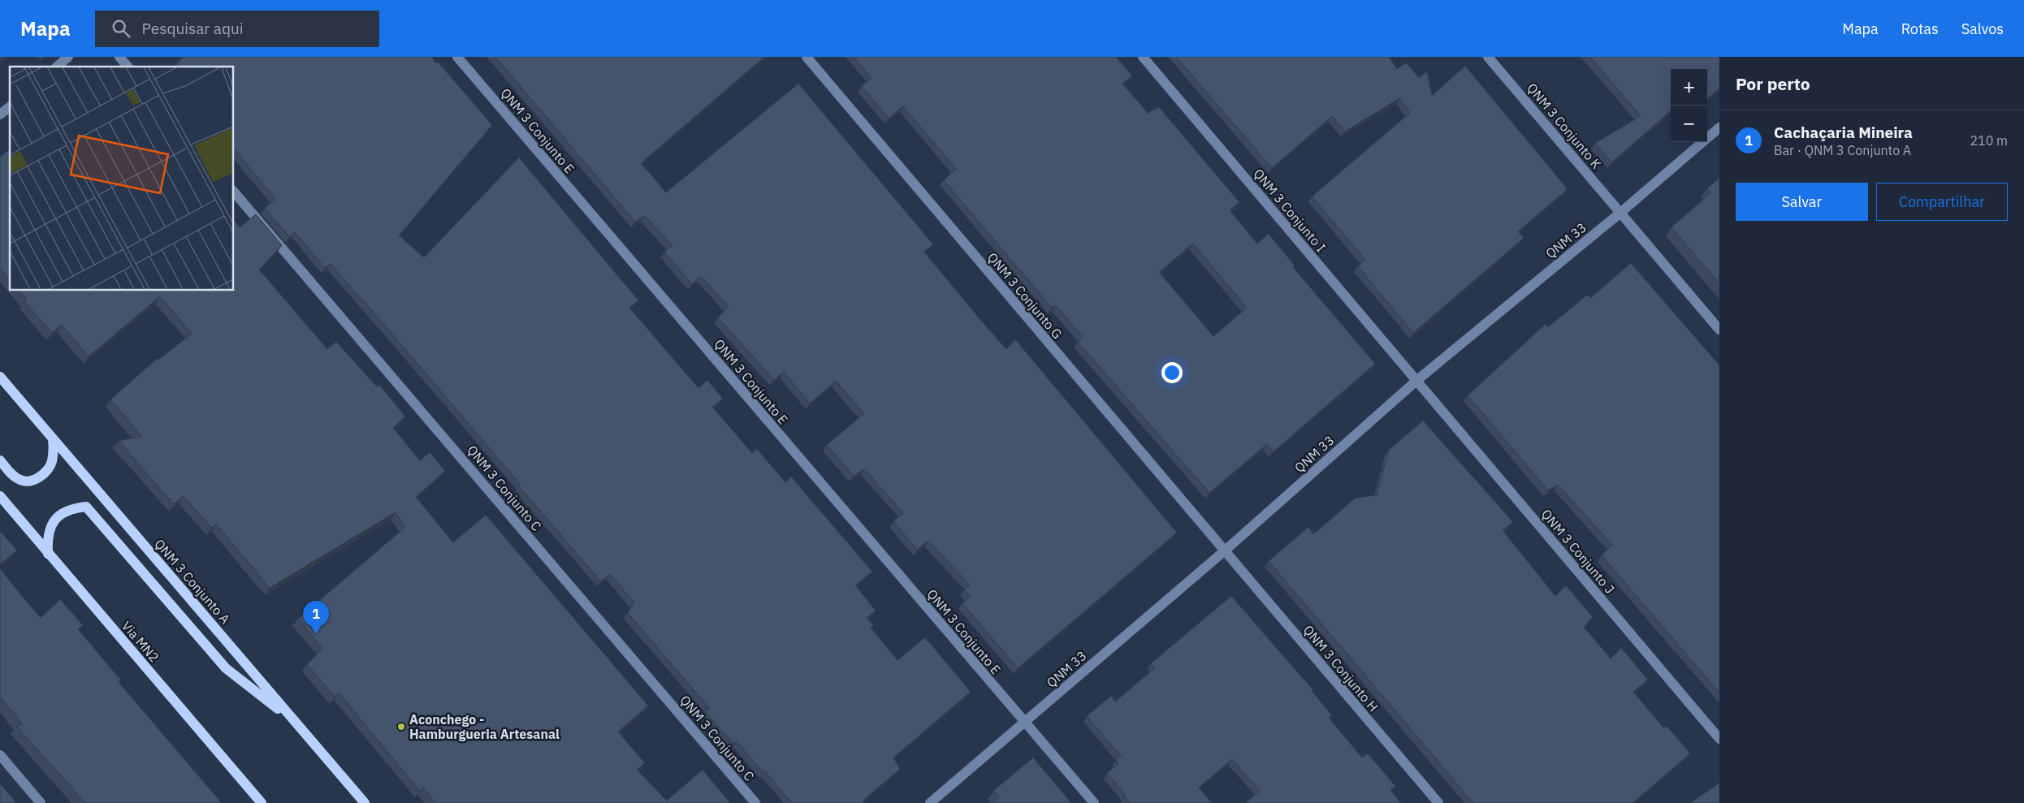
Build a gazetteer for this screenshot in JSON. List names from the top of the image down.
{
  "streets": {
    "main road": ["QNM 3 Conjunto A", "Via MN2"],
    "street": [
      "QNM 3 Conjunto K",
      "QNM 3 Conjunto E",
      "QNM 3 Conjunto I",
      "QNM 33",
      "QNM 3 Conjunto G",
      "QNM 3 Conjunto C",
      "QNM 3 Conjunto J",
      "QNM 3 Conjunto H"
    ]
  },
  "crossings": [
    ["QNM 3 Conjunto K", "QNM 33"],
    ["QNM 3 Conjunto E", "QNM 33"],
    ["QNM 3 Conjunto I", "QNM 33"],
    ["QNM 3 Conjunto I", "QNM 3 Conjunto J"],
    ["QNM 33", "QNM 3 Conjunto G"],
    ["QNM 33", "QNM 3 Conjunto J"],
    ["QNM 33", "QNM 3 Conjunto H"],
    ["QNM 3 Conjunto G", "QNM 3 Conjunto H"]
  ],
  "places": ["Aconchego - Hamburgueria Artesanal"],
  "page": {
    "header": "Mapa",
    "search": "Pesquisar aqui",
    "nav": ["Mapa", "Rotas", "Salvos"],
    "heading": "Por perto",
    "map_buttons": ["+", "−"],
    "list": [
      {
        "mark": "1",
        "name": "Cachaçaria Mineira",
        "note": "Bar · QNM 3 Conjunto A",
        "value": "210 m"
      }
    ],
    "buttons": ["Salvar", "Compartilhar"],
    "pins": "1"
  }
}
